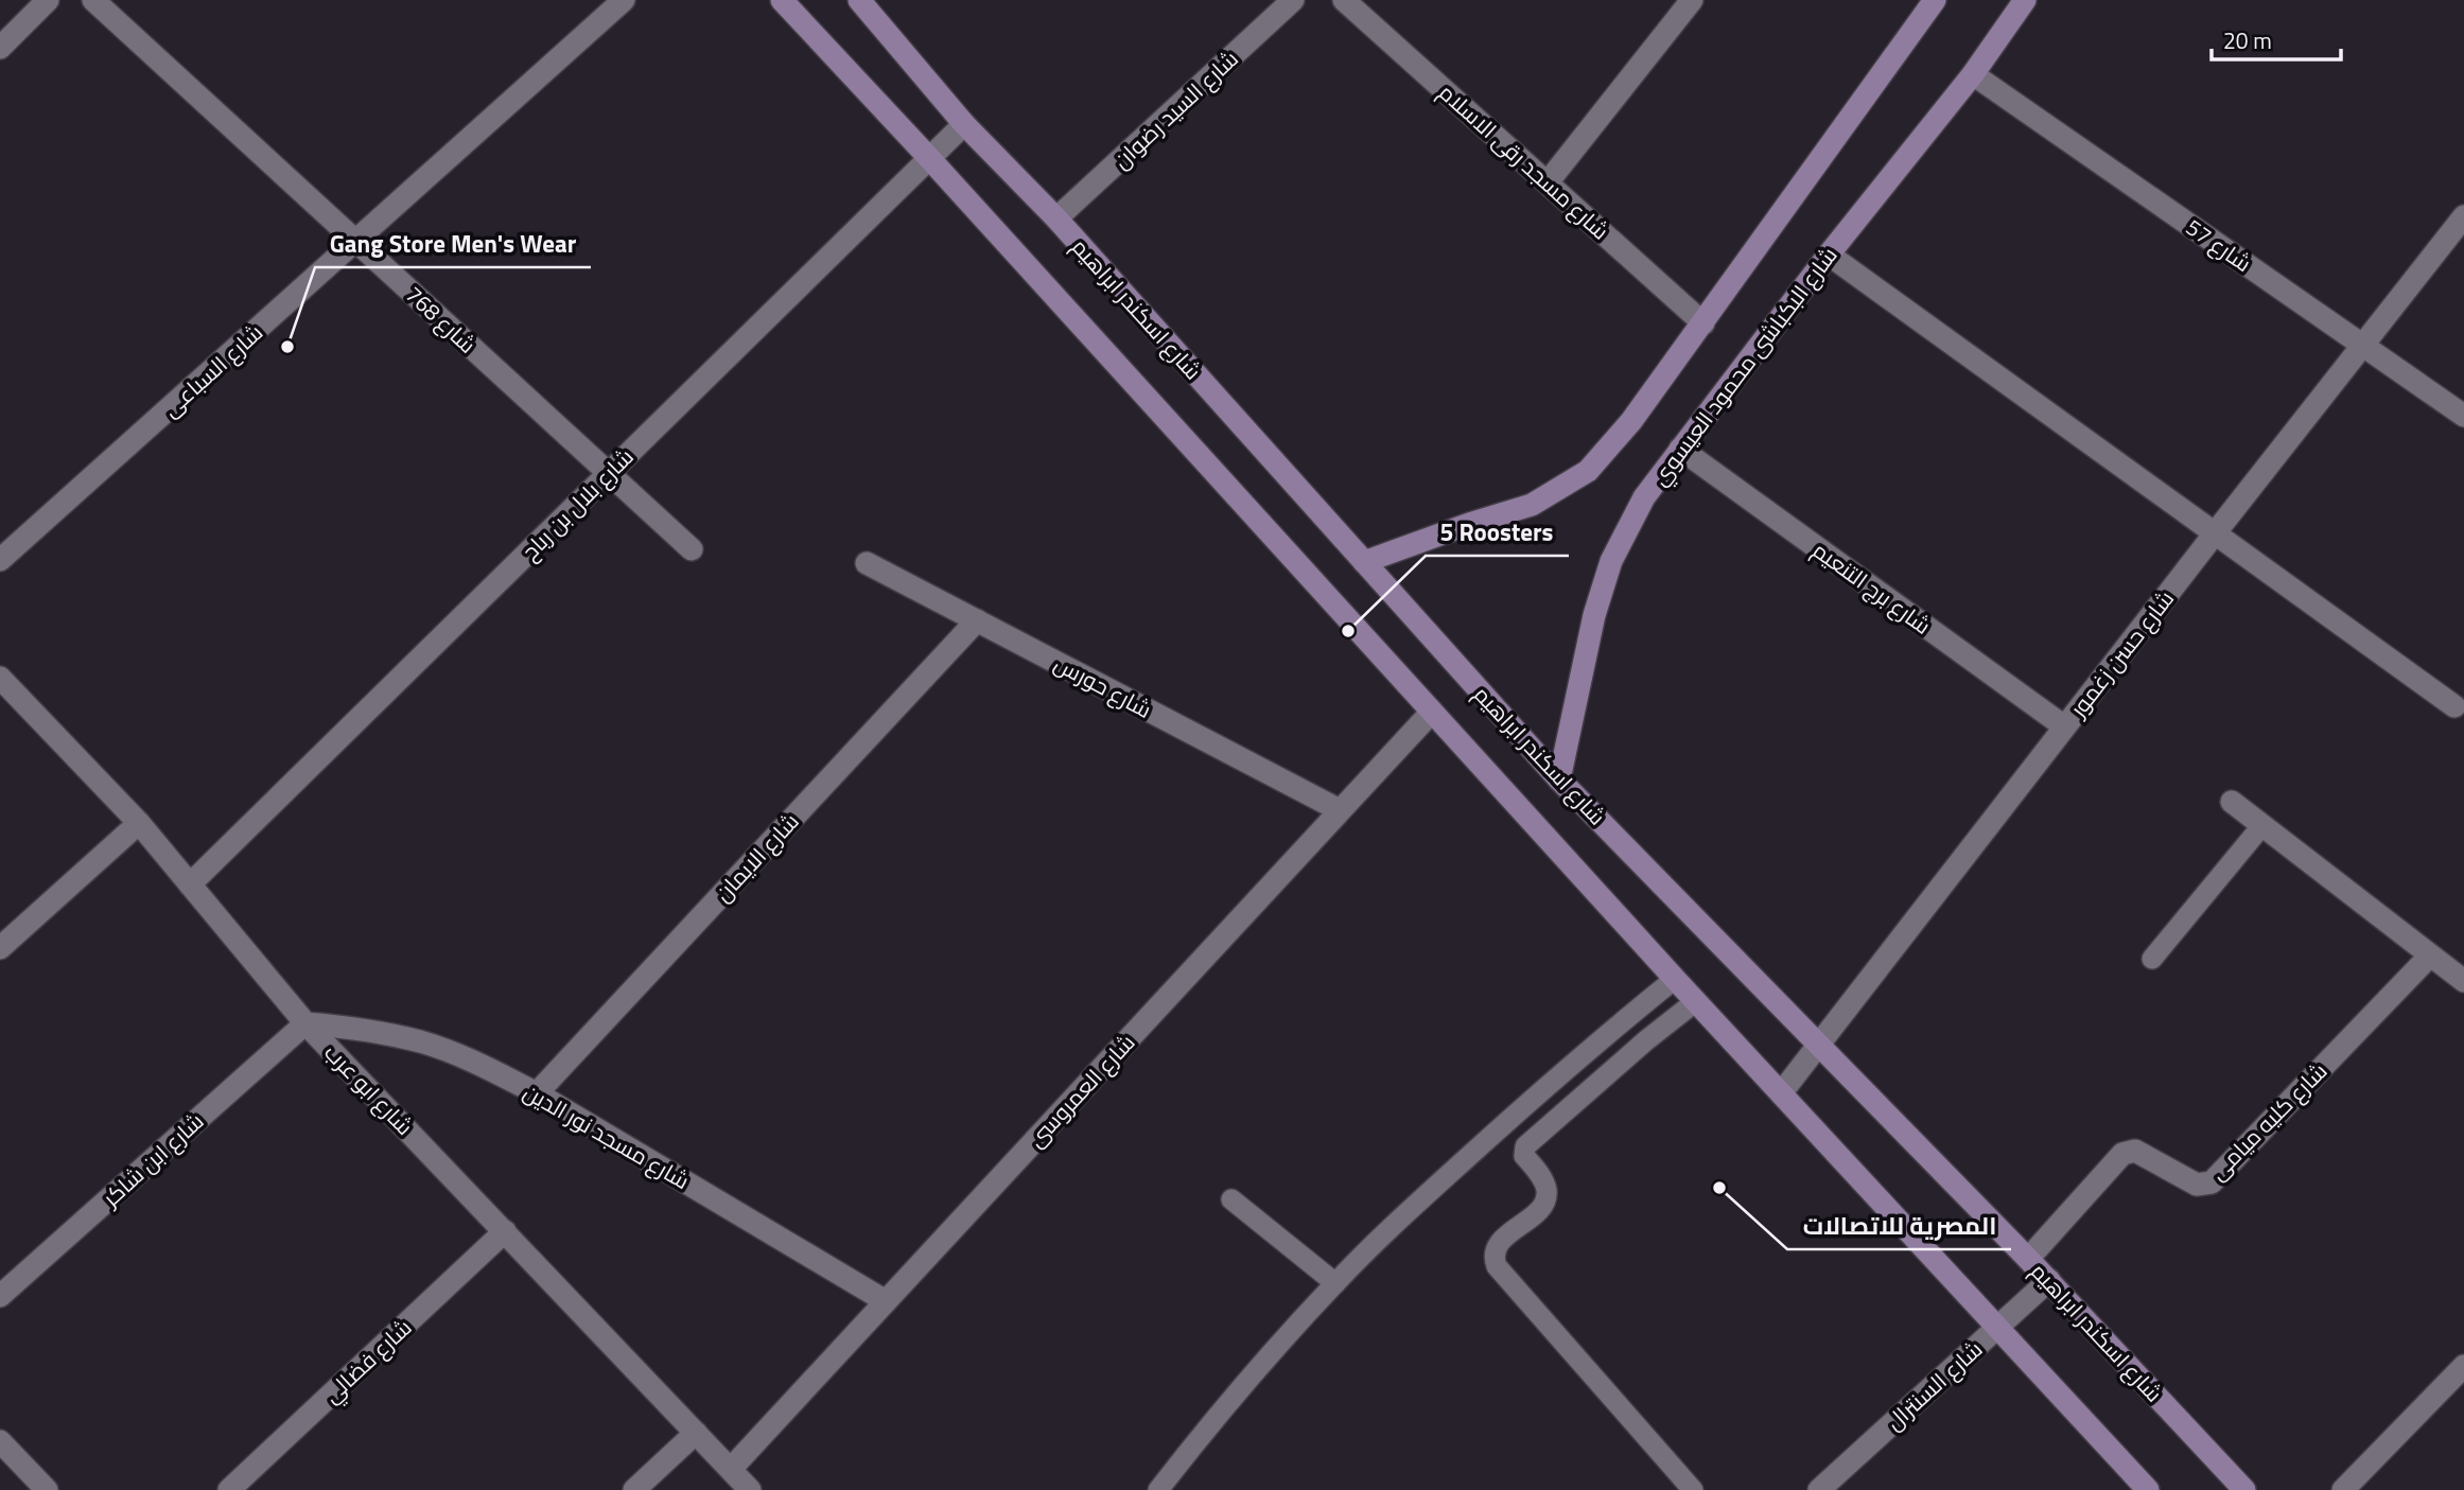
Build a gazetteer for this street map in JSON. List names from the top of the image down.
{
  "streets": {
    "street": [
      "شارع السيد رضوان",
      "شارع مسجد رقى الاسلام",
      "شارع 57",
      "شارع اسكندر ابراهيم",
      "شارع 768",
      "شارع البكباشى محمود العيسوي",
      "شارع السباعى",
      "شارع بلال بن رباح",
      "شارع برج التنعيم",
      "شارع حسن زغمور",
      "شارع حورس",
      "شارع الايمان",
      "شارع ابو عرب",
      "شارع العمروسى",
      "شارع كليه ميامى",
      "شارع مسجد نور الدين",
      "شارع ابن شاكر",
      "شارع فضالي",
      "شارع السنترال"
    ]
  },
  "crossings": [
    ["شارع السيد رضوان", "شارع اسكندر ابراهيم"],
    ["شارع 57", "شارع البكباشى محمود العيسوي"],
    ["شارع 57", "شارع حسن زغمور"],
    ["شارع اسكندر ابراهيم", "شارع البكباشى محمود العيسوي"],
    ["شارع اسكندر ابراهيم", "شارع بلال بن رباح"],
    ["شارع اسكندر ابراهيم", "شارع حسن زغمور"],
    ["شارع اسكندر ابراهيم", "شارع كليه ميامى"],
    ["شارع اسكندر ابراهيم", "شارع السنترال"],
    ["شارع 768", "شارع السباعى"],
    ["شارع 768", "شارع بلال بن رباح"],
    ["شارع البكباشى محمود العيسوي", "شارع برج التنعيم"],
    ["شارع بلال بن رباح", "شارع ابو عرب"],
    ["شارع برج التنعيم", "شارع حسن زغمور"],
    ["شارع حورس", "شارع الايمان"],
    ["شارع حورس", "شارع العمروسى"],
    ["شارع الايمان", "شارع مسجد نور الدين"],
    ["شارع ابو عرب", "شارع العمروسى"],
    ["شارع ابو عرب", "شارع مسجد نور الدين"],
    ["شارع ابو عرب", "شارع ابن شاكر"],
    ["شارع ابو عرب", "شارع فضالي"],
    ["شارع العمروسى", "شارع مسجد نور الدين"],
    ["شارع مسجد نور الدين", "شارع ابن شاكر"]
  ],
  "places": ["Gang Store Men's Wear", "5 Roosters", "المصرية للاتصالات"],
  "scale_bar": "20 m"
}
